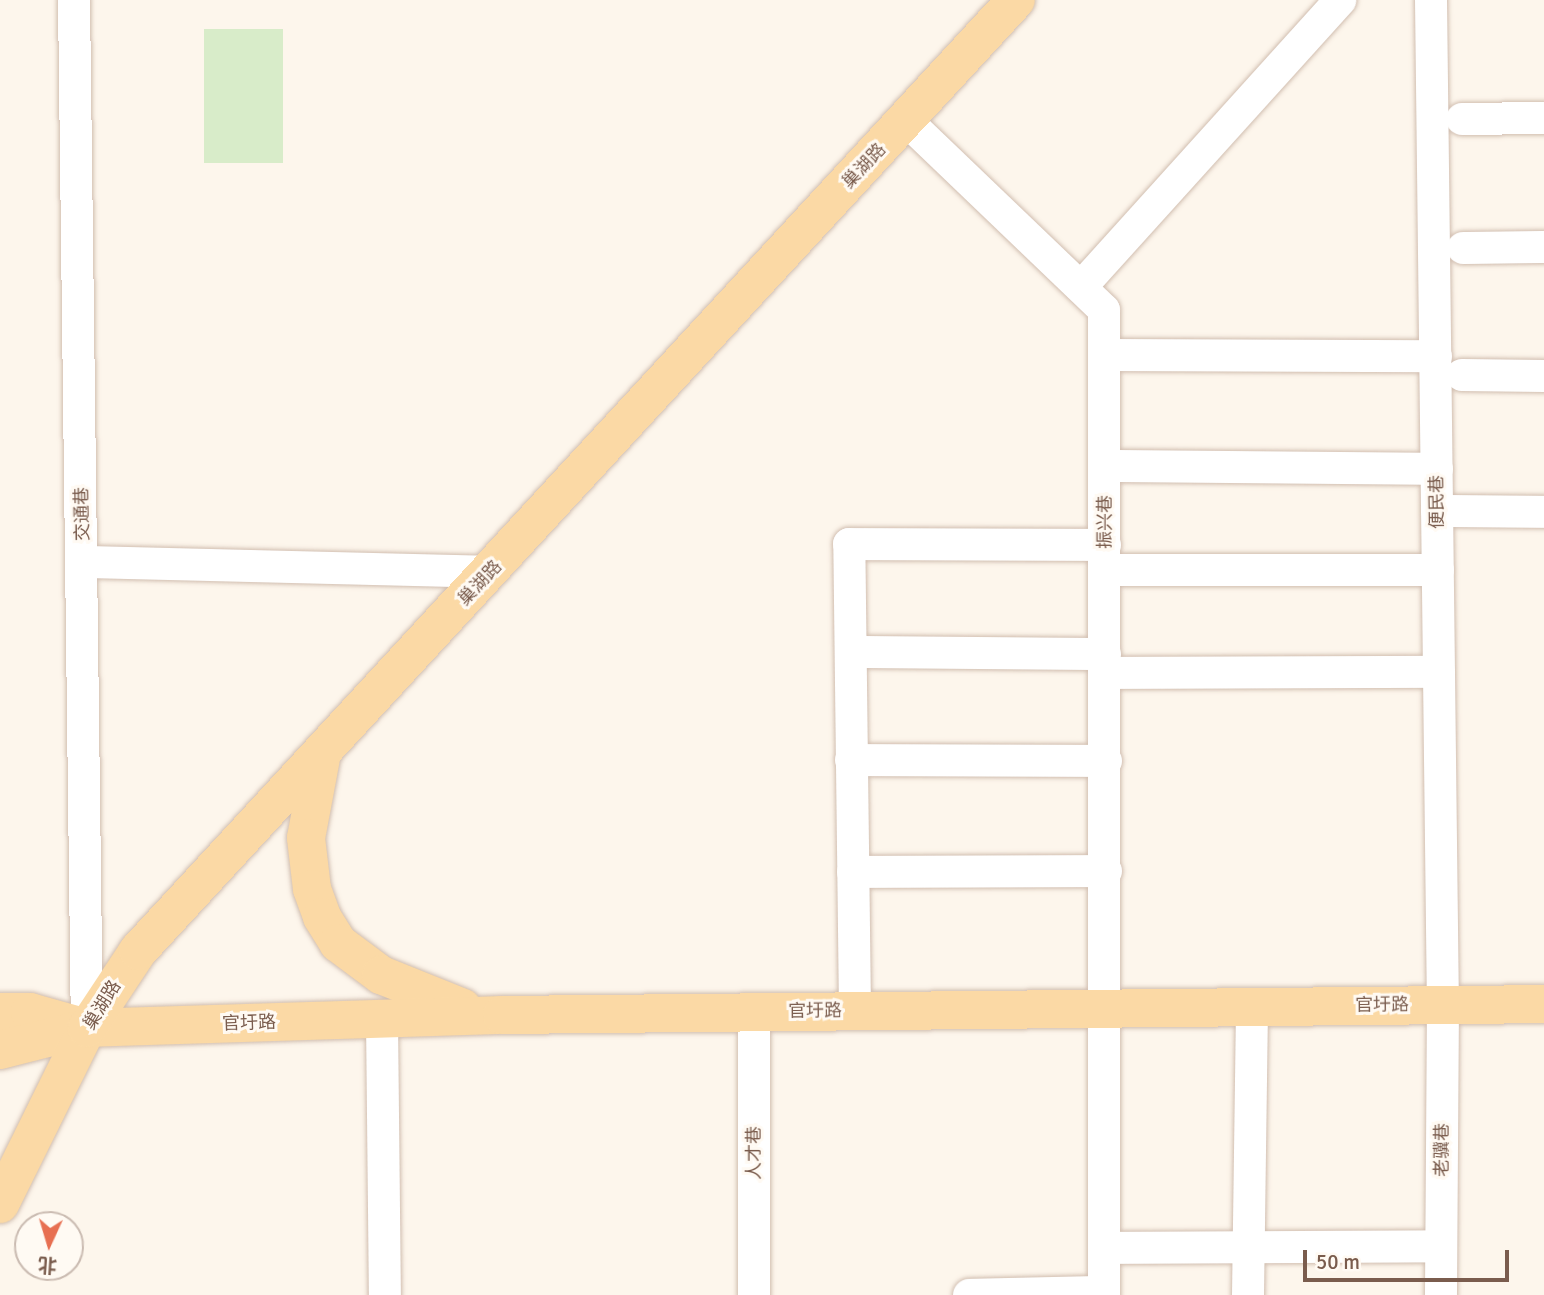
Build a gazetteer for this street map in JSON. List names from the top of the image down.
{
  "streets": {
    "main road": ["巢湖路", "官圩路"],
    "street": [
      "便民巷",
      "交通巷",
      "振兴巷",
      "老骥巷",
      "人才巷"
    ]
  },
  "crossings": [
    ["巢湖路", "交通巷"],
    ["巢湖路", "振兴巷"],
    ["巢湖路", "官圩路"],
    ["便民巷", "官圩路"],
    ["便民巷", "老骥巷"],
    ["交通巷", "官圩路"],
    ["振兴巷", "官圩路"],
    ["官圩路", "老骥巷"],
    ["官圩路", "人才巷"]
  ],
  "scale_bar": "50 m",
  "north": "bottom"
}
